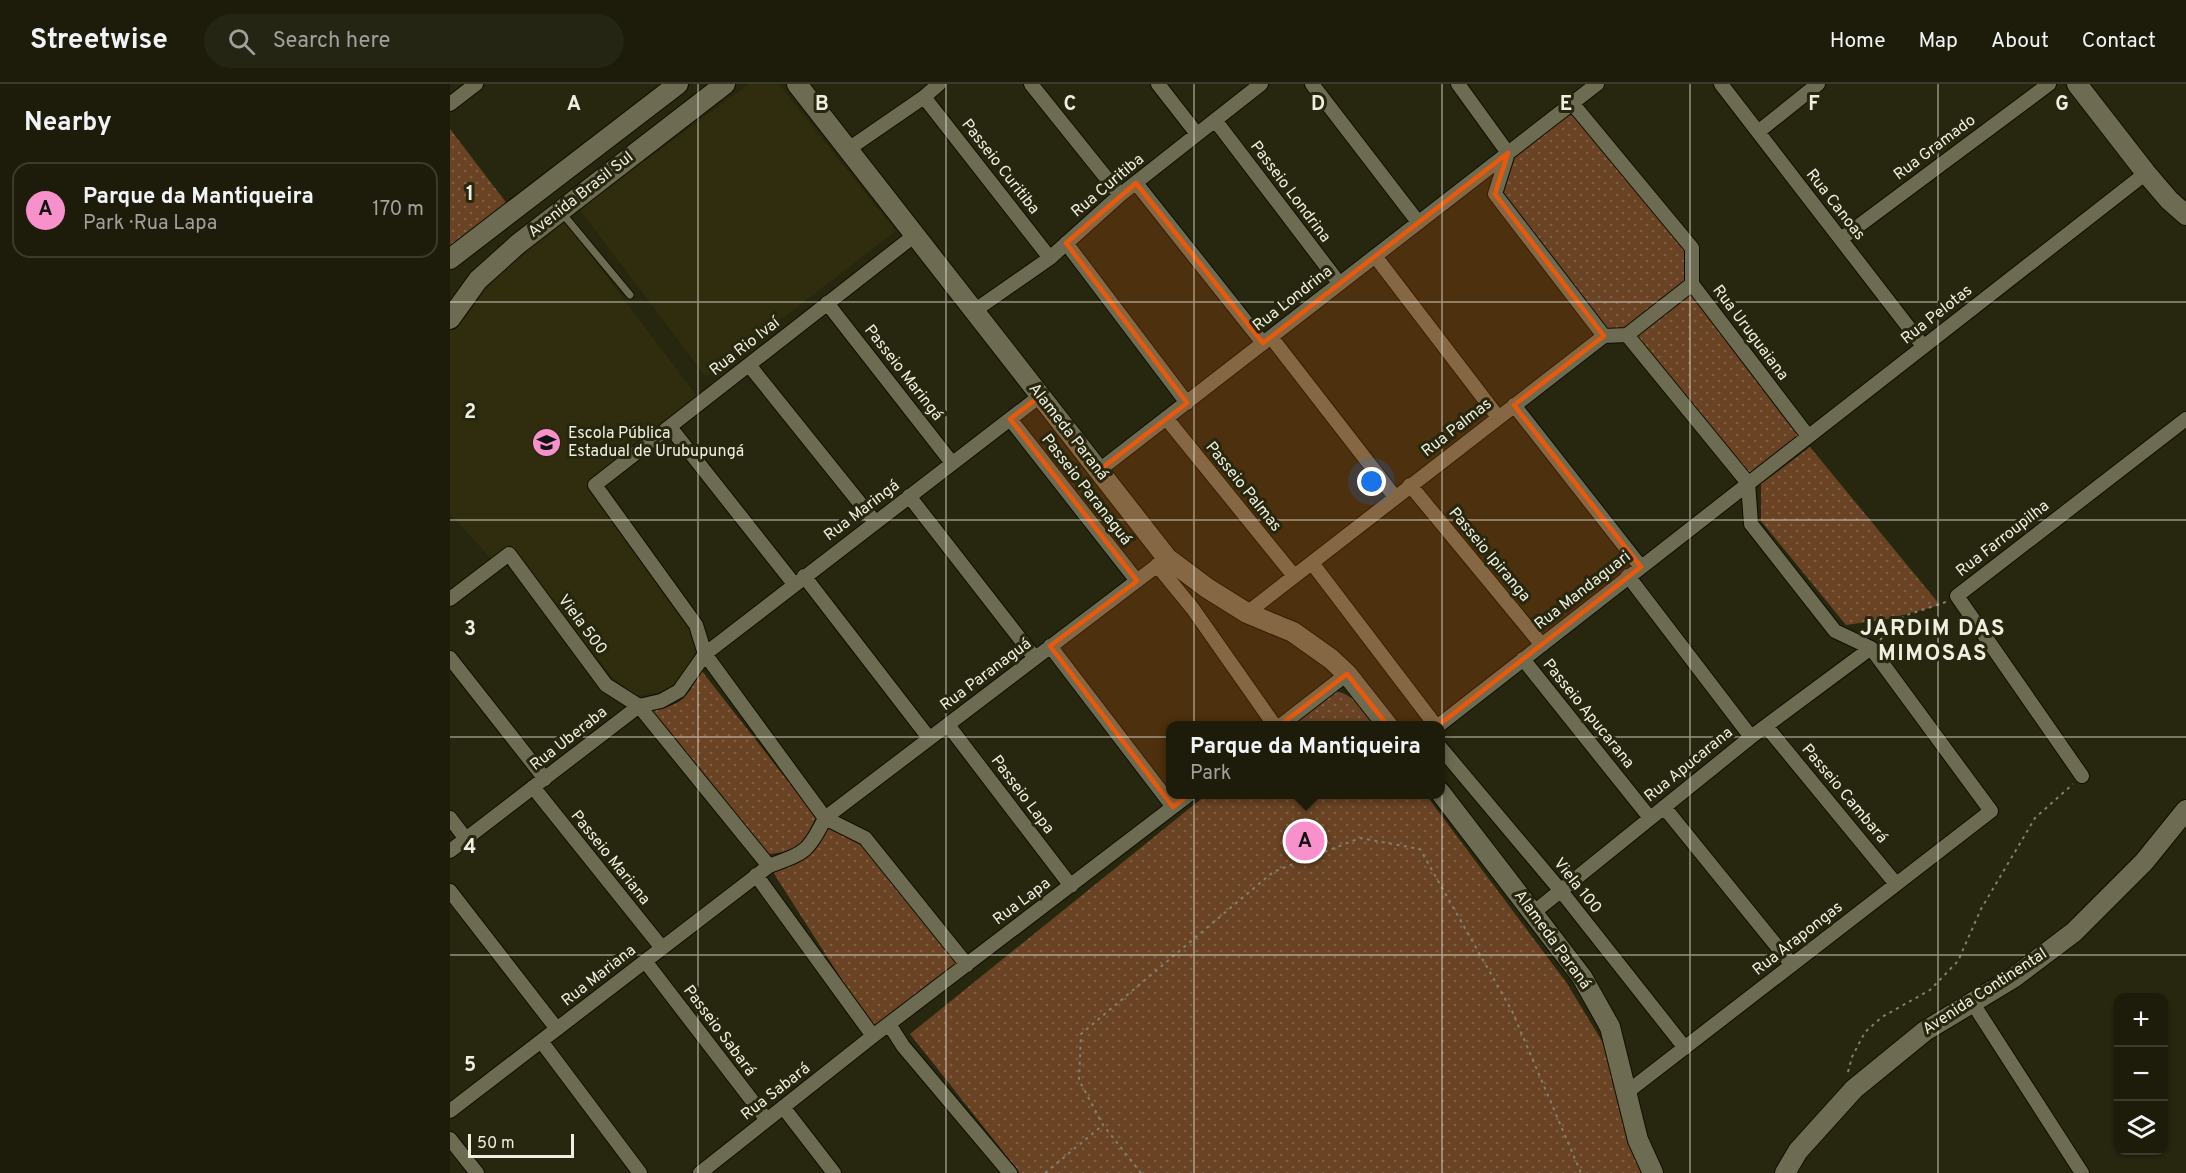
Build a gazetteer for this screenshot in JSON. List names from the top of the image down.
{
  "streets": {
    "street": [
      "Rua Gramado",
      "Passeio Curitiba",
      "Rua Curitiba",
      "Passeio Londrina",
      "Avenida Brasil Sul",
      "Rua Canoas",
      "Rua Londrina",
      "Rua Pelotas",
      "Rua Uruguaiana",
      "Rua Rio Ivaí",
      "Passeio Maringá",
      "Rua Palmas",
      "Alameda Paraná",
      "Passeio Palmas",
      "Passeio Paranaguá",
      "Rua Maringá",
      "Rua Farroupilha",
      "Passeio Ipiranga",
      "Rua Mandaguari",
      "Viela 500",
      "Rua Paranaguá",
      "Passeio Apucarana",
      "Rua Uberaba",
      "Rua Apucarana",
      "Passeio Cambará",
      "Passeio Lapa",
      "Passeio Mariana",
      "Viela 100",
      "Rua Lapa",
      "Rua Arapongas",
      "Rua Mariana",
      "Avenida Continental",
      "Passeio Sabará",
      "Rua Sabará"
    ]
  },
  "crossings": [
    ["Rua Gramado", "Rua Canoas"],
    ["Passeio Curitiba", "Rua Curitiba"],
    ["Rua Curitiba", "Passeio Londrina"],
    ["Rua Curitiba", "Alameda Paraná"],
    ["Passeio Londrina", "Rua Londrina"],
    ["Rua Canoas", "Rua Pelotas"],
    ["Rua Londrina", "Rua Uruguaiana"],
    ["Rua Londrina", "Alameda Paraná"],
    ["Rua Londrina", "Passeio Palmas"],
    ["Rua Pelotas", "Rua Uruguaiana"],
    ["Rua Pelotas", "Rua Mandaguari"],
    ["Rua Rio Ivaí", "Passeio Maringá"],
    ["Rua Rio Ivaí", "Alameda Paraná"],
    ["Rua Rio Ivaí", "Rua Maringá"],
    ["Rua Rio Ivaí", "Rua Uberaba"],
    ["Passeio Maringá", "Rua Maringá"],
    ["Rua Palmas", "Alameda Paraná"],
    ["Rua Palmas", "Passeio Palmas"],
    ["Rua Palmas", "Passeio Ipiranga"],
    ["Alameda Paraná", "Rua Maringá"],
    ["Alameda Paraná", "Rua Paranaguá"],
    ["Alameda Paraná", "Rua Apucarana"],
    ["Alameda Paraná", "Rua Arapongas"],
    ["Passeio Paranaguá", "Rua Maringá"],
    ["Passeio Paranaguá", "Rua Paranaguá"],
    ["Rua Maringá", "Rua Uberaba"],
    ["Passeio Ipiranga", "Rua Mandaguari"],
    ["Rua Mandaguari", "Passeio Apucarana"],
    ["Viela 500", "Rua Uberaba"],
    ["Viela 500", "Rua Mariana"],
    ["Rua Paranaguá", "Passeio Lapa"],
    ["Rua Paranaguá", "Rua Mariana"],
    ["Passeio Apucarana", "Rua Apucarana"],
    ["Rua Uberaba", "Passeio Mariana"],
    ["Rua Apucarana", "Passeio Cambará"],
    ["Rua Apucarana", "Viela 100"],
    ["Rua Apucarana", "Rua Arapongas"],
    ["Passeio Cambará", "Rua Arapongas"],
    ["Passeio Lapa", "Rua Lapa"],
    ["Passeio Mariana", "Rua Mariana"],
    ["Viela 100", "Rua Arapongas"],
    ["Rua Lapa", "Rua Sabará"],
    ["Rua Mariana", "Passeio Sabará"],
    ["Passeio Sabará", "Rua Sabará"]
  ],
  "districts": ["JARDIM DAS MIMOSAS"],
  "places": {
    "school or university": ["Escola Pública Estadual de Urubupungá"]
  },
  "scale_bar": "50 m",
  "page": {
    "header": "Streetwise",
    "search": "Search here",
    "nav": [
      "Home",
      "Map",
      "About",
      "Contact"
    ],
    "heading": "Nearby",
    "list": [
      {
        "mark": "A",
        "name": "Parque da Mantiqueira",
        "note": "Park · Rua Lapa",
        "value": "170 m"
      }
    ],
    "popup": ["Parque da Mantiqueira", "Park"],
    "pins": "A",
    "map_buttons": ["+", "−"],
    "scale": "50 m"
  },
  "grid": {
    "columns": [
      "A",
      "B",
      "C",
      "D",
      "E",
      "F",
      "G"
    ],
    "rows": [
      "1",
      "2",
      "3",
      "4",
      "5"
    ]
  }
}
